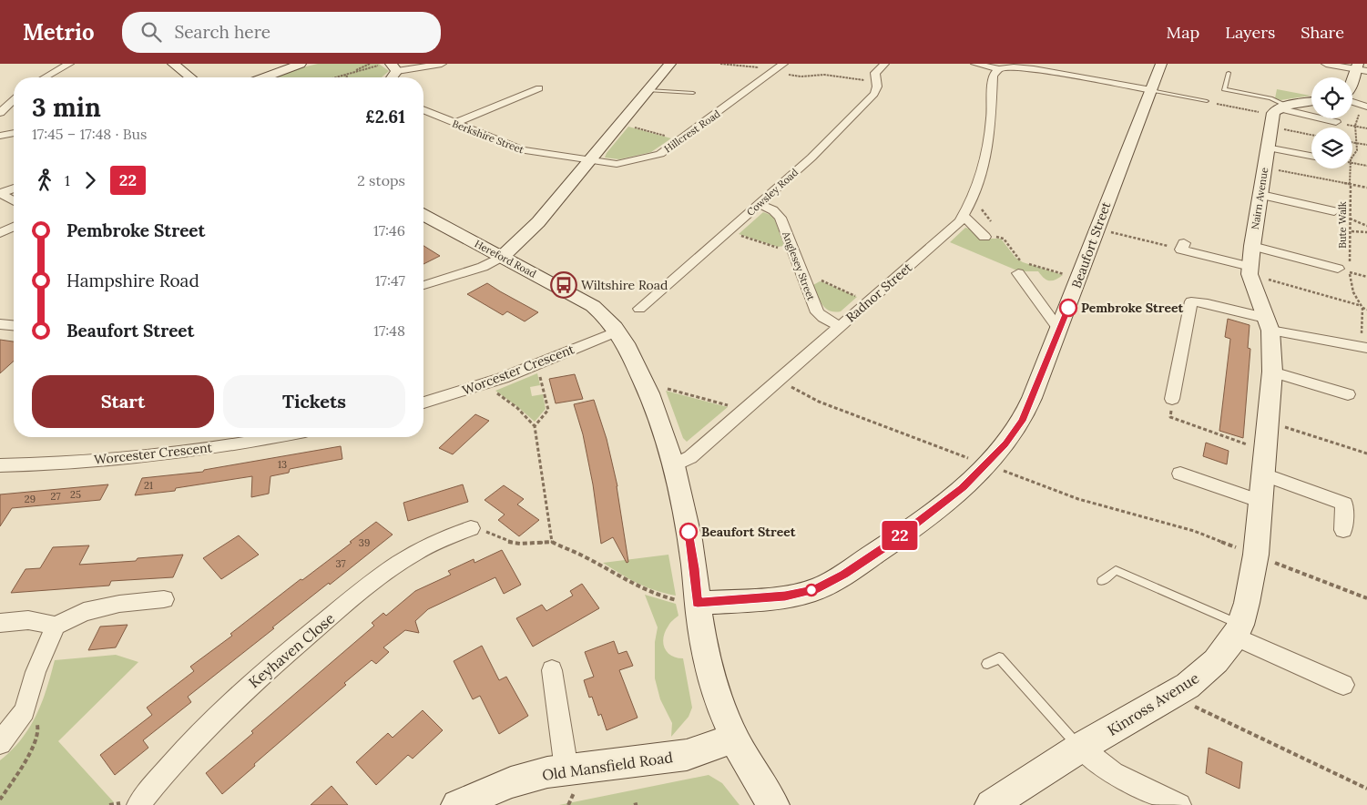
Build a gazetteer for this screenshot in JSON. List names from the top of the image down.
{
  "streets": {
    "street": [
      "Hillcrest Road",
      "Berkshire Street",
      "Cowsley Road",
      "Nairn Avenue",
      "Beaufort Street",
      "Hereford Road",
      "Anglesey Street",
      "Radnor Street",
      "Worcester Crescent",
      "Keyhaven Close",
      "Kinross Avenue",
      "Old Mansfield Road"
    ],
    "path": ["Bute Walk"]
  },
  "crossings": [
    ["Hillcrest Road", "Berkshire Street"],
    ["Cowsley Road", "Anglesey Street"],
    ["Nairn Avenue", "Kinross Avenue"],
    ["Beaufort Street", "Hereford Road"],
    ["Hereford Road", "Radnor Street"],
    ["Hereford Road", "Worcester Crescent"],
    ["Hereford Road", "Old Mansfield Road"],
    ["Anglesey Street", "Radnor Street"]
  ],
  "places": {
    "bus stop": ["Wiltshire Road"],
    "other": ["Pembroke Street", "Beaufort Street"]
  },
  "lines": ["bus line 22"],
  "house_numbers": [
    "13",
    "21",
    "25",
    "27",
    "29",
    "39",
    "37"
  ],
  "page": {
    "header": "Metrio",
    "search": "Search here",
    "nav": ["Map", "Layers", "Share"],
    "on_map": "22",
    "heading": ["3 min", "17:45 – 17:48 · Bus", "£2.61"],
    "legs": ["1", "22", "2 stops"],
    "list": [
      {
        "name": "Pembroke Street",
        "value": "17:46"
      },
      {
        "name": "Hampshire Road",
        "value": "17:47"
      },
      {
        "name": "Beaufort Street",
        "value": "17:48"
      }
    ],
    "buttons": ["Start", "Tickets"]
  }
}
